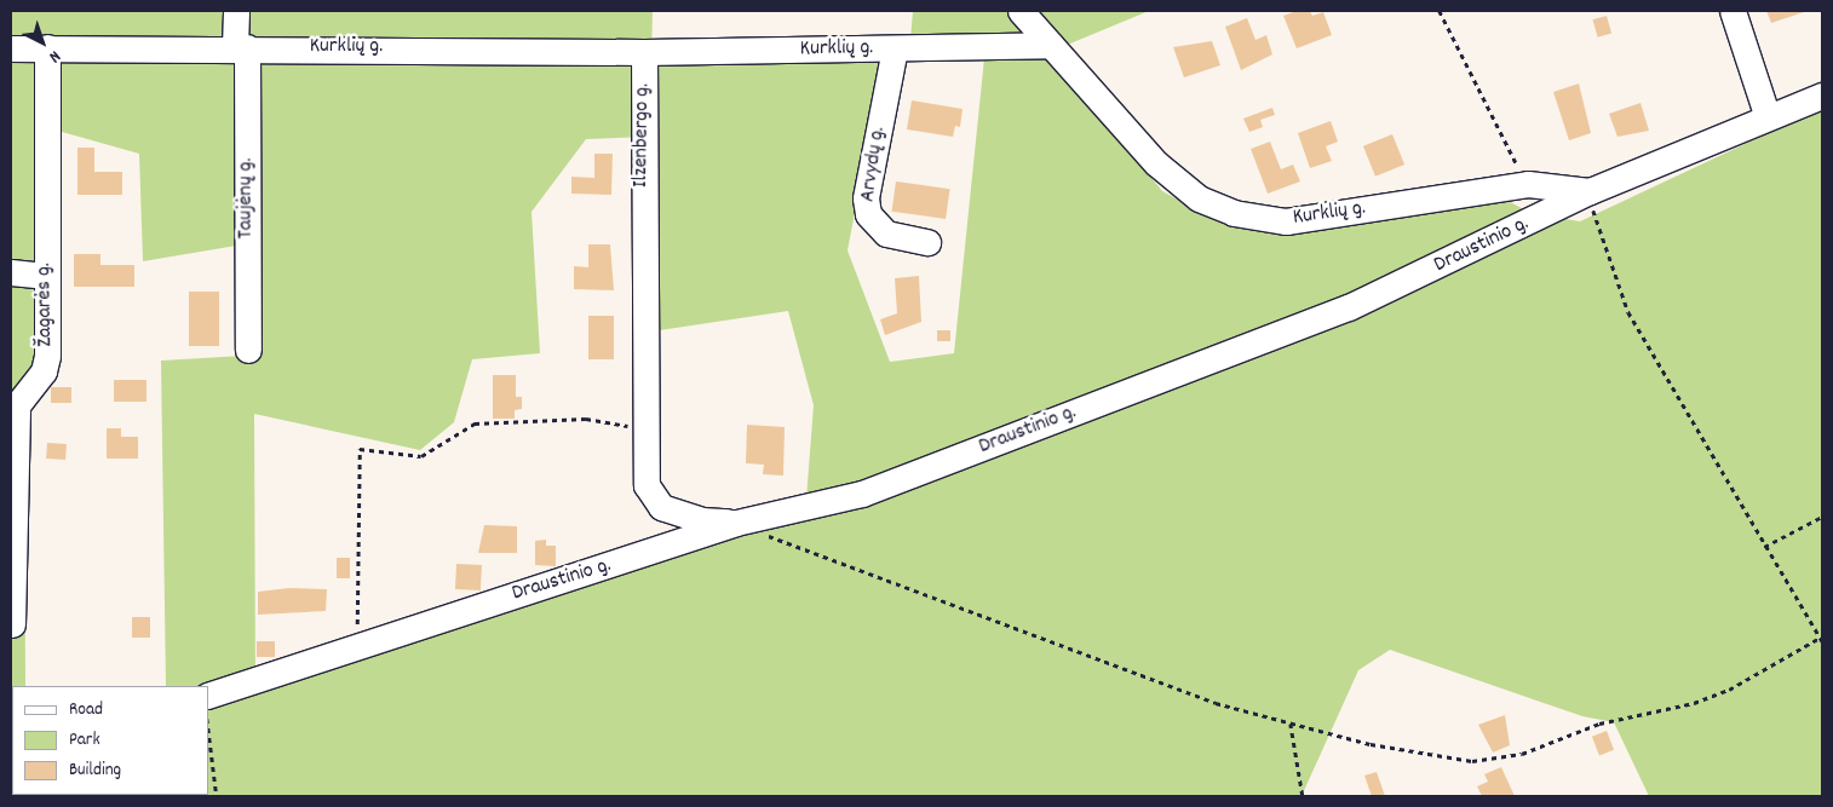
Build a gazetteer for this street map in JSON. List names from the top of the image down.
{
  "streets": {
    "street": [
      "Kurklių g.",
      "Ilzenbergo g.",
      "Arvydų g.",
      "Taujėnų g.",
      "Draustinio g.",
      "Žagarės g."
    ]
  },
  "crossings": [
    ["Kurklių g.", "Ilzenbergo g."],
    ["Kurklių g.", "Arvydų g."],
    ["Kurklių g.", "Taujėnų g."],
    ["Kurklių g.", "Draustinio g."],
    ["Kurklių g.", "Žagarės g."],
    ["Ilzenbergo g.", "Draustinio g."]
  ],
  "legend": ["Road", "Park", "Building"],
  "north": "bottom right"
}
